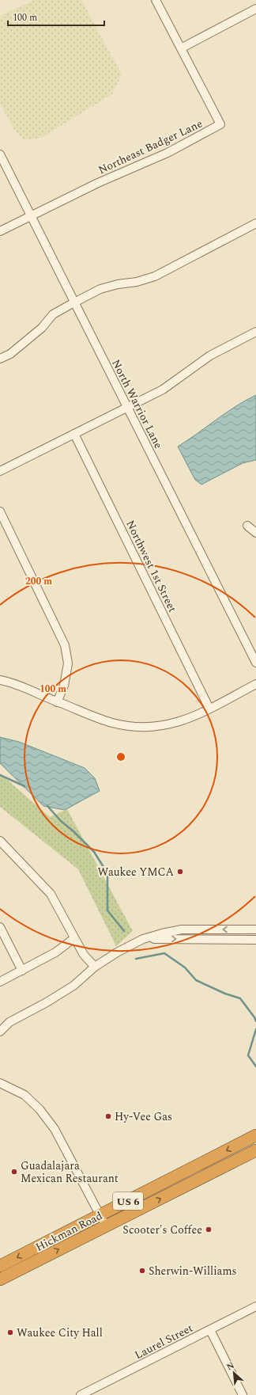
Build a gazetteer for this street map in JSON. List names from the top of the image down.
{
  "streets": {
    "highway": ["US 6", "Hickman Road"],
    "street": [
      "Northeast Badger Lane",
      "North Warrior Lane",
      "Northwest 1st Street",
      "Laurel Street"
    ]
  },
  "crossings": [
    ["Northeast Badger Lane", "North Warrior Lane"]
  ],
  "places": [
    "Waukee YMCA",
    "Hy-Vee Gas",
    "Guadalajara Mexican Restaurant",
    "Scooter's Coffee",
    "Sherwin-Williams",
    "Waukee City Hall"
  ],
  "scale_bar": "100 m",
  "north": "top left",
  "rings": ["200 m", "100 m"]
}
